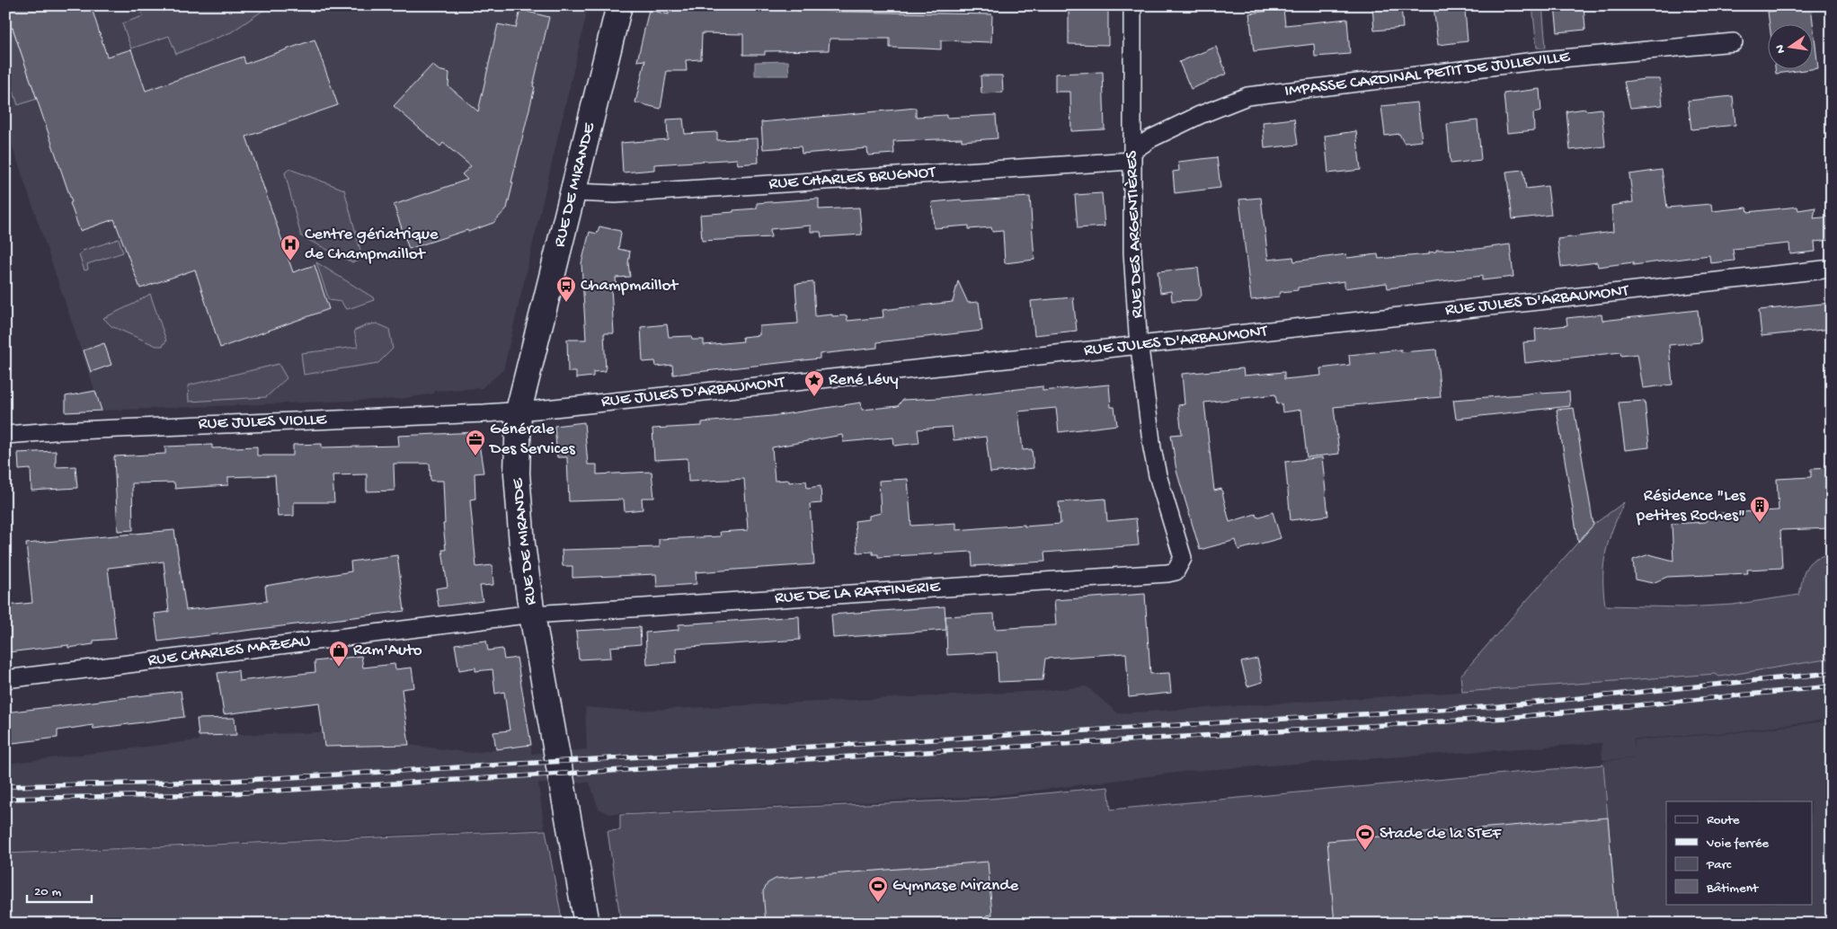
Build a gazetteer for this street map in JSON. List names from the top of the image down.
{
  "streets": {
    "main road": ["RUE DE MIRANDE"],
    "street": [
      "IMPASSE CARDINAL PETIT DE JULLEVILLE",
      "RUE CHARLES BRUGNOT",
      "RUE DES ARGENTIÈRES",
      "RUE JULES D'ARBAUMONT",
      "RUE JULES VIOLLE",
      "RUE DE LA RAFFINERIE",
      "RUE CHARLES MAZEAU"
    ]
  },
  "crossings": [
    ["IMPASSE CARDINAL PETIT DE JULLEVILLE", "RUE CHARLES BRUGNOT"],
    ["IMPASSE CARDINAL PETIT DE JULLEVILLE", "RUE DES ARGENTIÈRES"],
    ["RUE CHARLES BRUGNOT", "RUE DE MIRANDE"],
    ["RUE CHARLES BRUGNOT", "RUE DES ARGENTIÈRES"],
    ["RUE DE MIRANDE", "RUE JULES D'ARBAUMONT"],
    ["RUE DE MIRANDE", "RUE JULES VIOLLE"],
    ["RUE DE MIRANDE", "RUE DE LA RAFFINERIE"],
    ["RUE DE MIRANDE", "RUE CHARLES MAZEAU"],
    ["RUE DES ARGENTIÈRES", "RUE JULES D'ARBAUMONT"],
    ["RUE DES ARGENTIÈRES", "RUE DE LA RAFFINERIE"],
    ["RUE JULES D'ARBAUMONT", "RUE JULES VIOLLE"],
    ["RUE DE LA RAFFINERIE", "RUE CHARLES MAZEAU"]
  ],
  "places": {
    "hospital": ["Centre gériatrique de Champmaillot"],
    "bus stop": ["Champmaillot"],
    "place": ["René Lévy"],
    "office": ["Générale Des Services"],
    "building": ["Résidence \"Les petites Roches\""],
    "shop": ["Ram'Auto"],
    "sports": ["Stade de la STEF", "Gymnase Mirande"]
  },
  "legend": [
    "Route",
    "Voie ferrée",
    "Parc",
    "Bâtiment"
  ],
  "scale_bar": "20 m",
  "north": "left"
}
